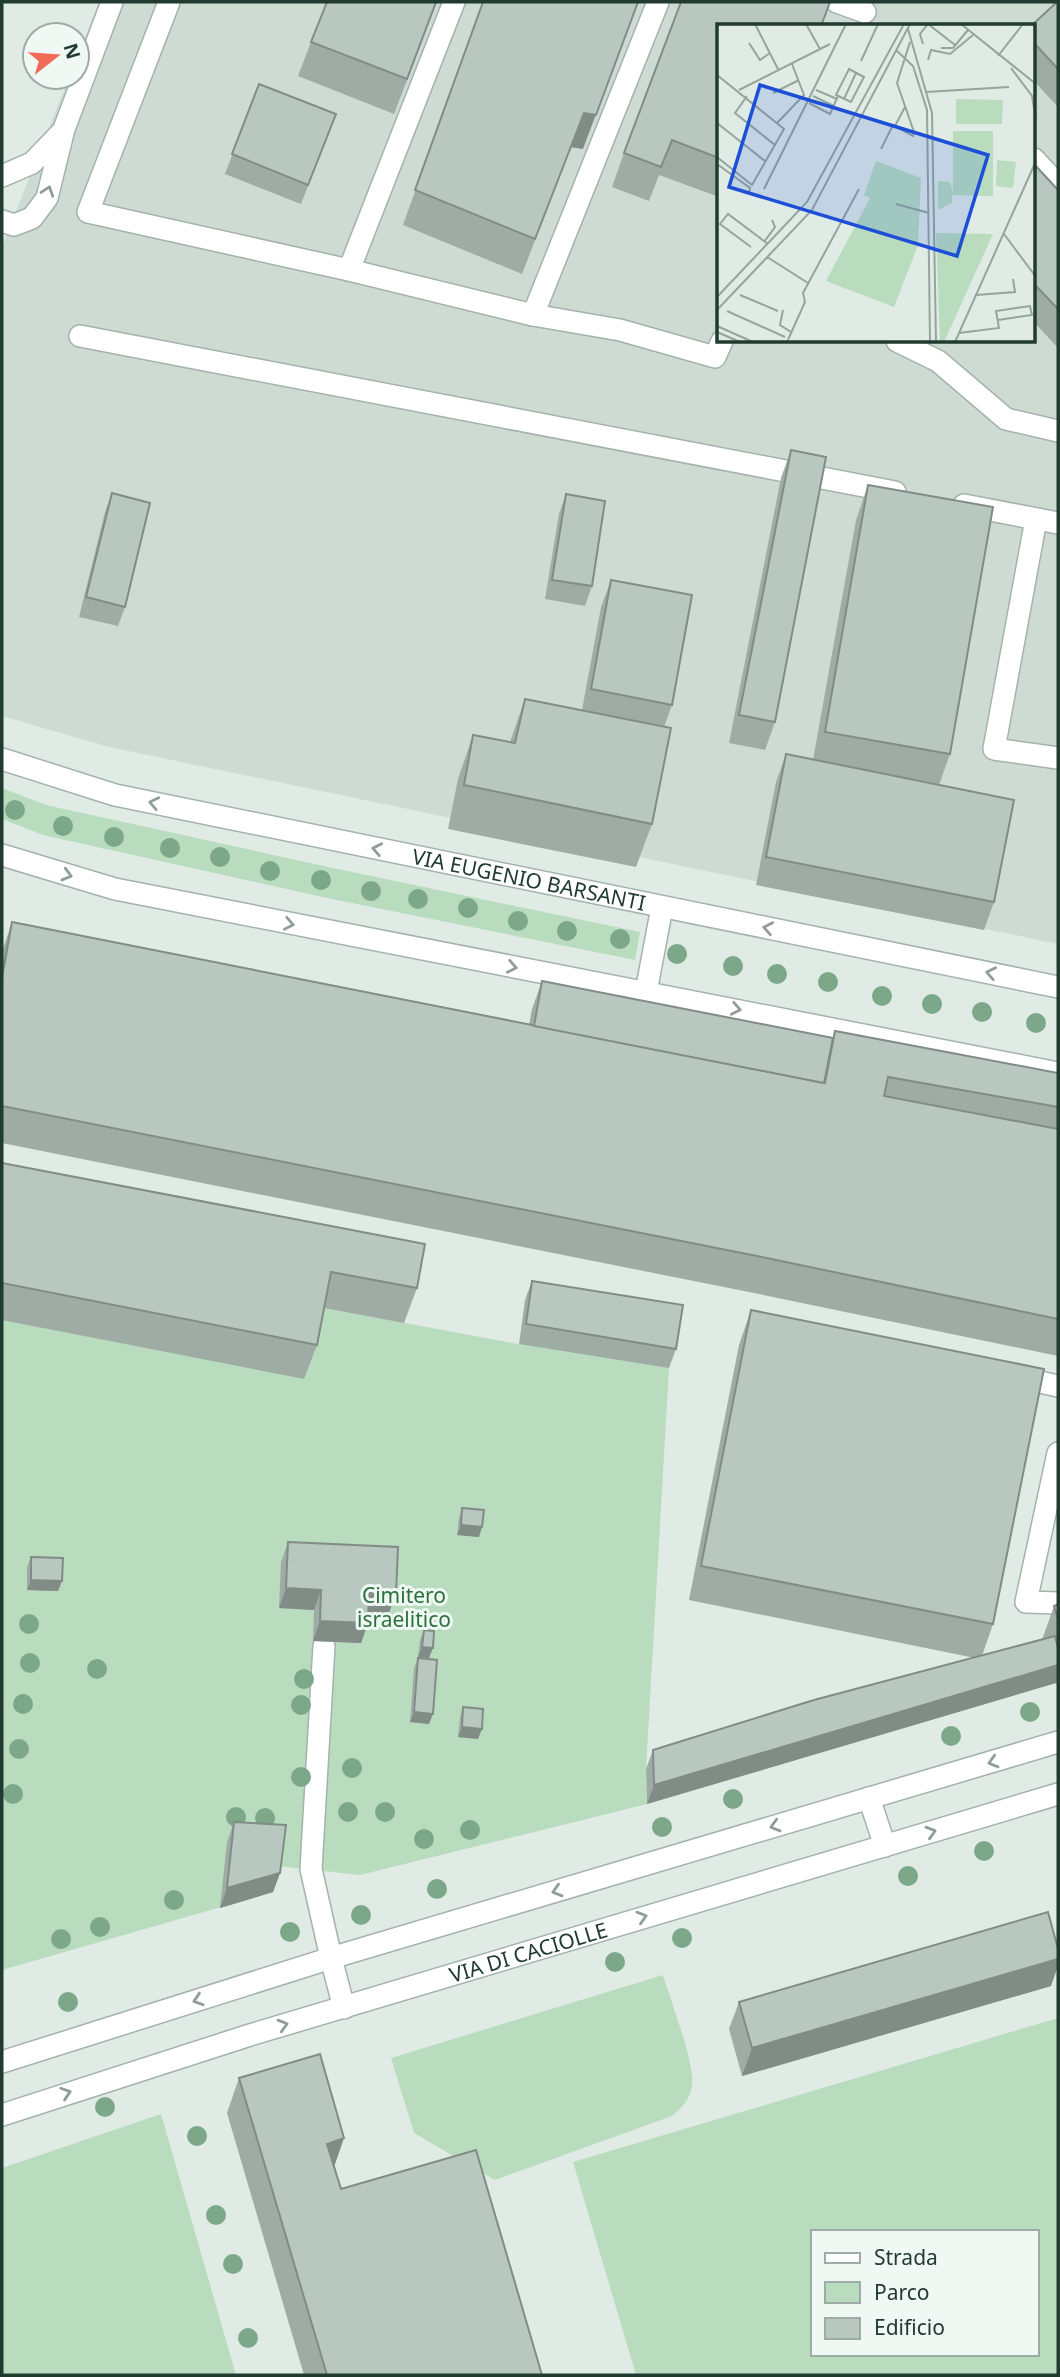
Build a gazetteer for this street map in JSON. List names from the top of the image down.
{
  "streets": {
    "street": ["VIA EUGENIO BARSANTI", "VIA DI CACIOLLE"]
  },
  "parks": ["Cimitero israelitico"],
  "legend": ["Strada", "Parco", "Edificio"],
  "north": "right"
}
